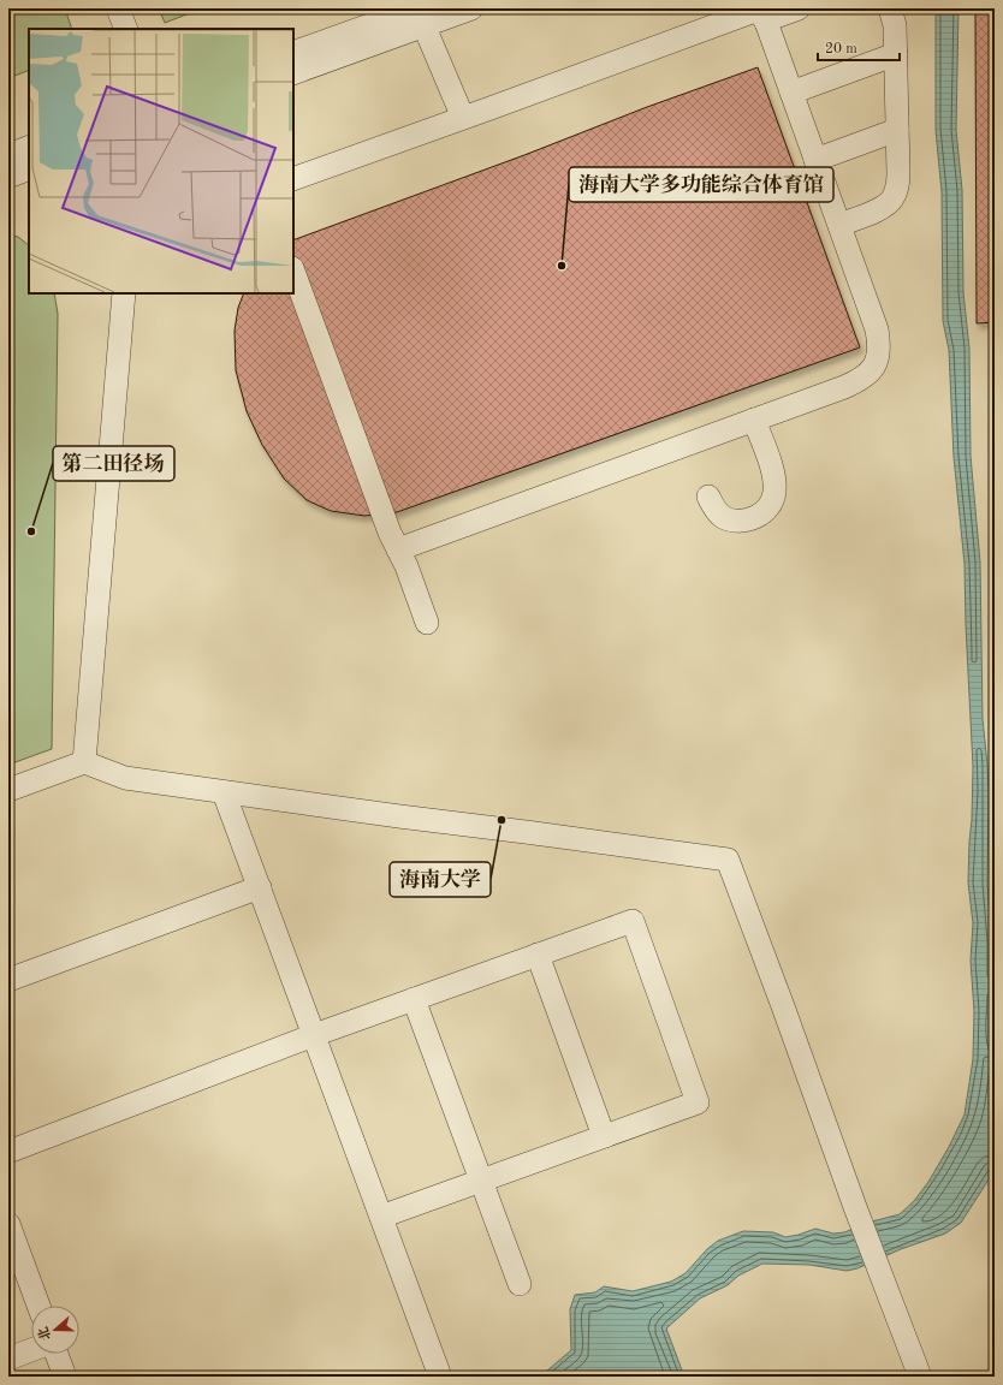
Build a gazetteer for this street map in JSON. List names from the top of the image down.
{
  "places": ["海南大学多功能综合体育馆", "第二田径场", "海南大学"],
  "scale_bar": "20 m",
  "north": "left"
}
